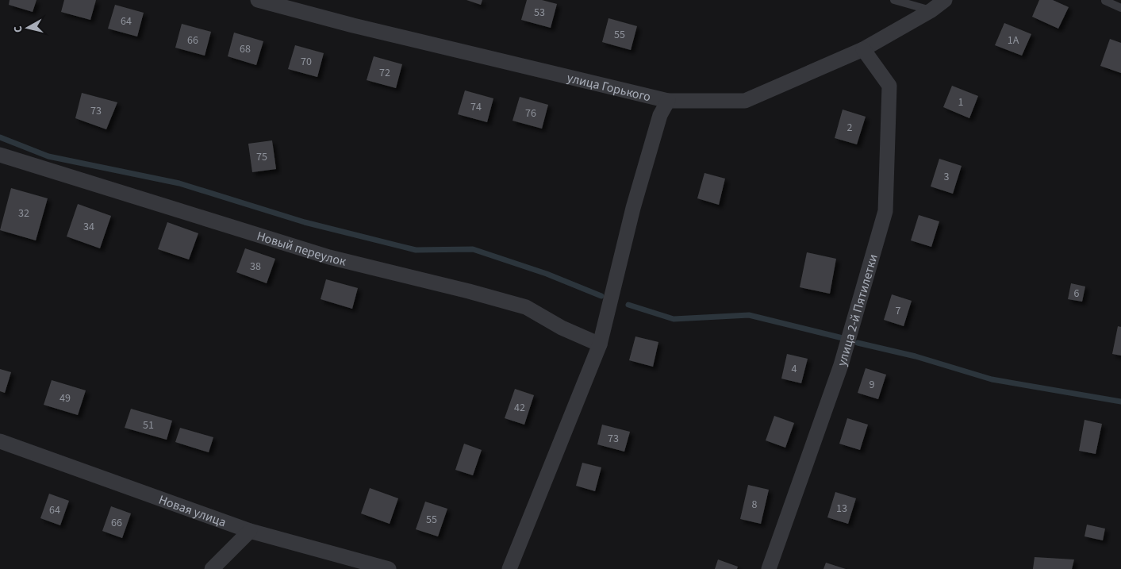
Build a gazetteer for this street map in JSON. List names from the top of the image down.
{
  "streets": {
    "street": [
      "улица Горького",
      "Новый переулок",
      "улица 2-й Пятилетки",
      "Новая улица"
    ]
  },
  "crossings": [
    ["улица Горького", "улица 2-й Пятилетки"]
  ],
  "house_numbers": [
    "53",
    "64",
    "55",
    "66",
    "1А",
    "68",
    "70",
    "72",
    "1",
    "74",
    "73",
    "76",
    "2",
    "75",
    "3",
    "32",
    "34",
    "38",
    "6",
    "7",
    "4",
    "9",
    "49",
    "42",
    "51",
    "73",
    "8",
    "13",
    "64",
    "55",
    "66"
  ],
  "north": "left"
}
